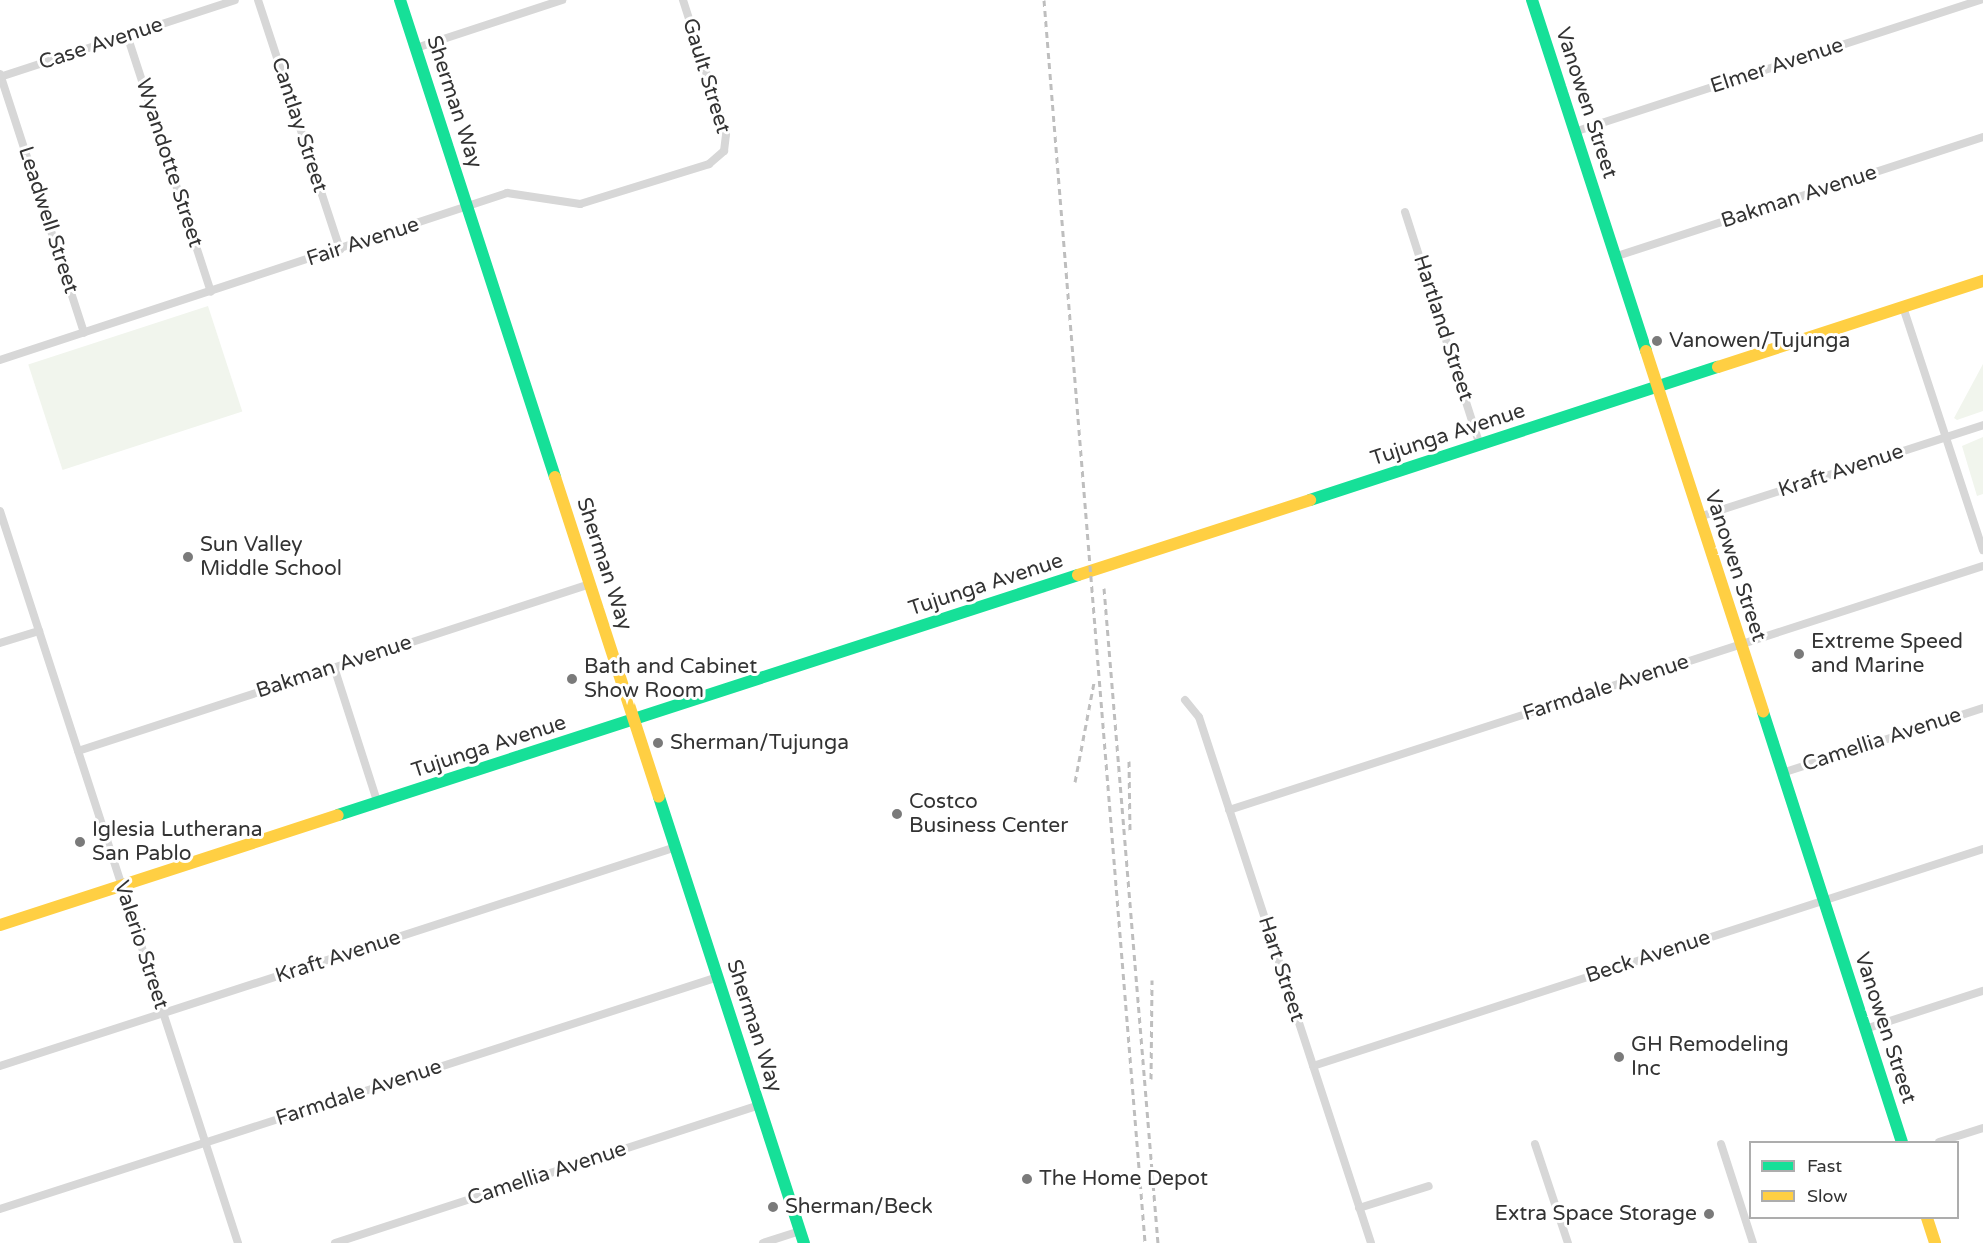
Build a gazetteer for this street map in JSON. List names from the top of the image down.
{
  "streets": {
    "main road": ["Sherman Way", "Vanowen Street", "Tujunga Avenue"],
    "street": [
      "Case Avenue",
      "Elmer Avenue",
      "Gault Street",
      "Cantlay Street",
      "Wyandotte Street",
      "Bakman Avenue",
      "Leadwell Street",
      "Fair Avenue",
      "Hartland Street",
      "Kraft Avenue",
      "Farmdale Avenue",
      "Camellia Avenue",
      "Valerio Street",
      "Beck Avenue",
      "Hart Street"
    ]
  },
  "crossings": [
    ["Case Avenue", "Wyandotte Street"],
    ["Case Avenue", "Leadwell Street"],
    ["Elmer Avenue", "Vanowen Street"],
    ["Gault Street", "Fair Avenue"],
    ["Sherman Way", "Bakman Avenue"],
    ["Sherman Way", "Fair Avenue"],
    ["Sherman Way", "Tujunga Avenue"],
    ["Sherman Way", "Kraft Avenue"],
    ["Sherman Way", "Farmdale Avenue"],
    ["Sherman Way", "Camellia Avenue"],
    ["Vanowen Street", "Bakman Avenue"],
    ["Vanowen Street", "Tujunga Avenue"],
    ["Vanowen Street", "Kraft Avenue"],
    ["Vanowen Street", "Farmdale Avenue"],
    ["Vanowen Street", "Camellia Avenue"],
    ["Vanowen Street", "Beck Avenue"],
    ["Cantlay Street", "Fair Avenue"],
    ["Wyandotte Street", "Fair Avenue"],
    ["Bakman Avenue", "Valerio Street"],
    ["Leadwell Street", "Fair Avenue"],
    ["Hartland Street", "Tujunga Avenue"],
    ["Tujunga Avenue", "Valerio Street"],
    ["Kraft Avenue", "Valerio Street"],
    ["Farmdale Avenue", "Valerio Street"],
    ["Farmdale Avenue", "Hart Street"],
    ["Beck Avenue", "Hart Street"]
  ],
  "places": [
    "Vanowen/Tujunga",
    "Sun Valley Middle School",
    "Extreme Speed and Marine",
    "Bath and Cabinet Show Room",
    "Sherman/Tujunga",
    "Costco Business Center",
    "Iglesia Lutherana San Pablo",
    "GH Remodeling Inc",
    "The Home Depot",
    "Sherman/Beck",
    "Extra Space Storage"
  ],
  "legend": ["Fast", "Slow"]
}
